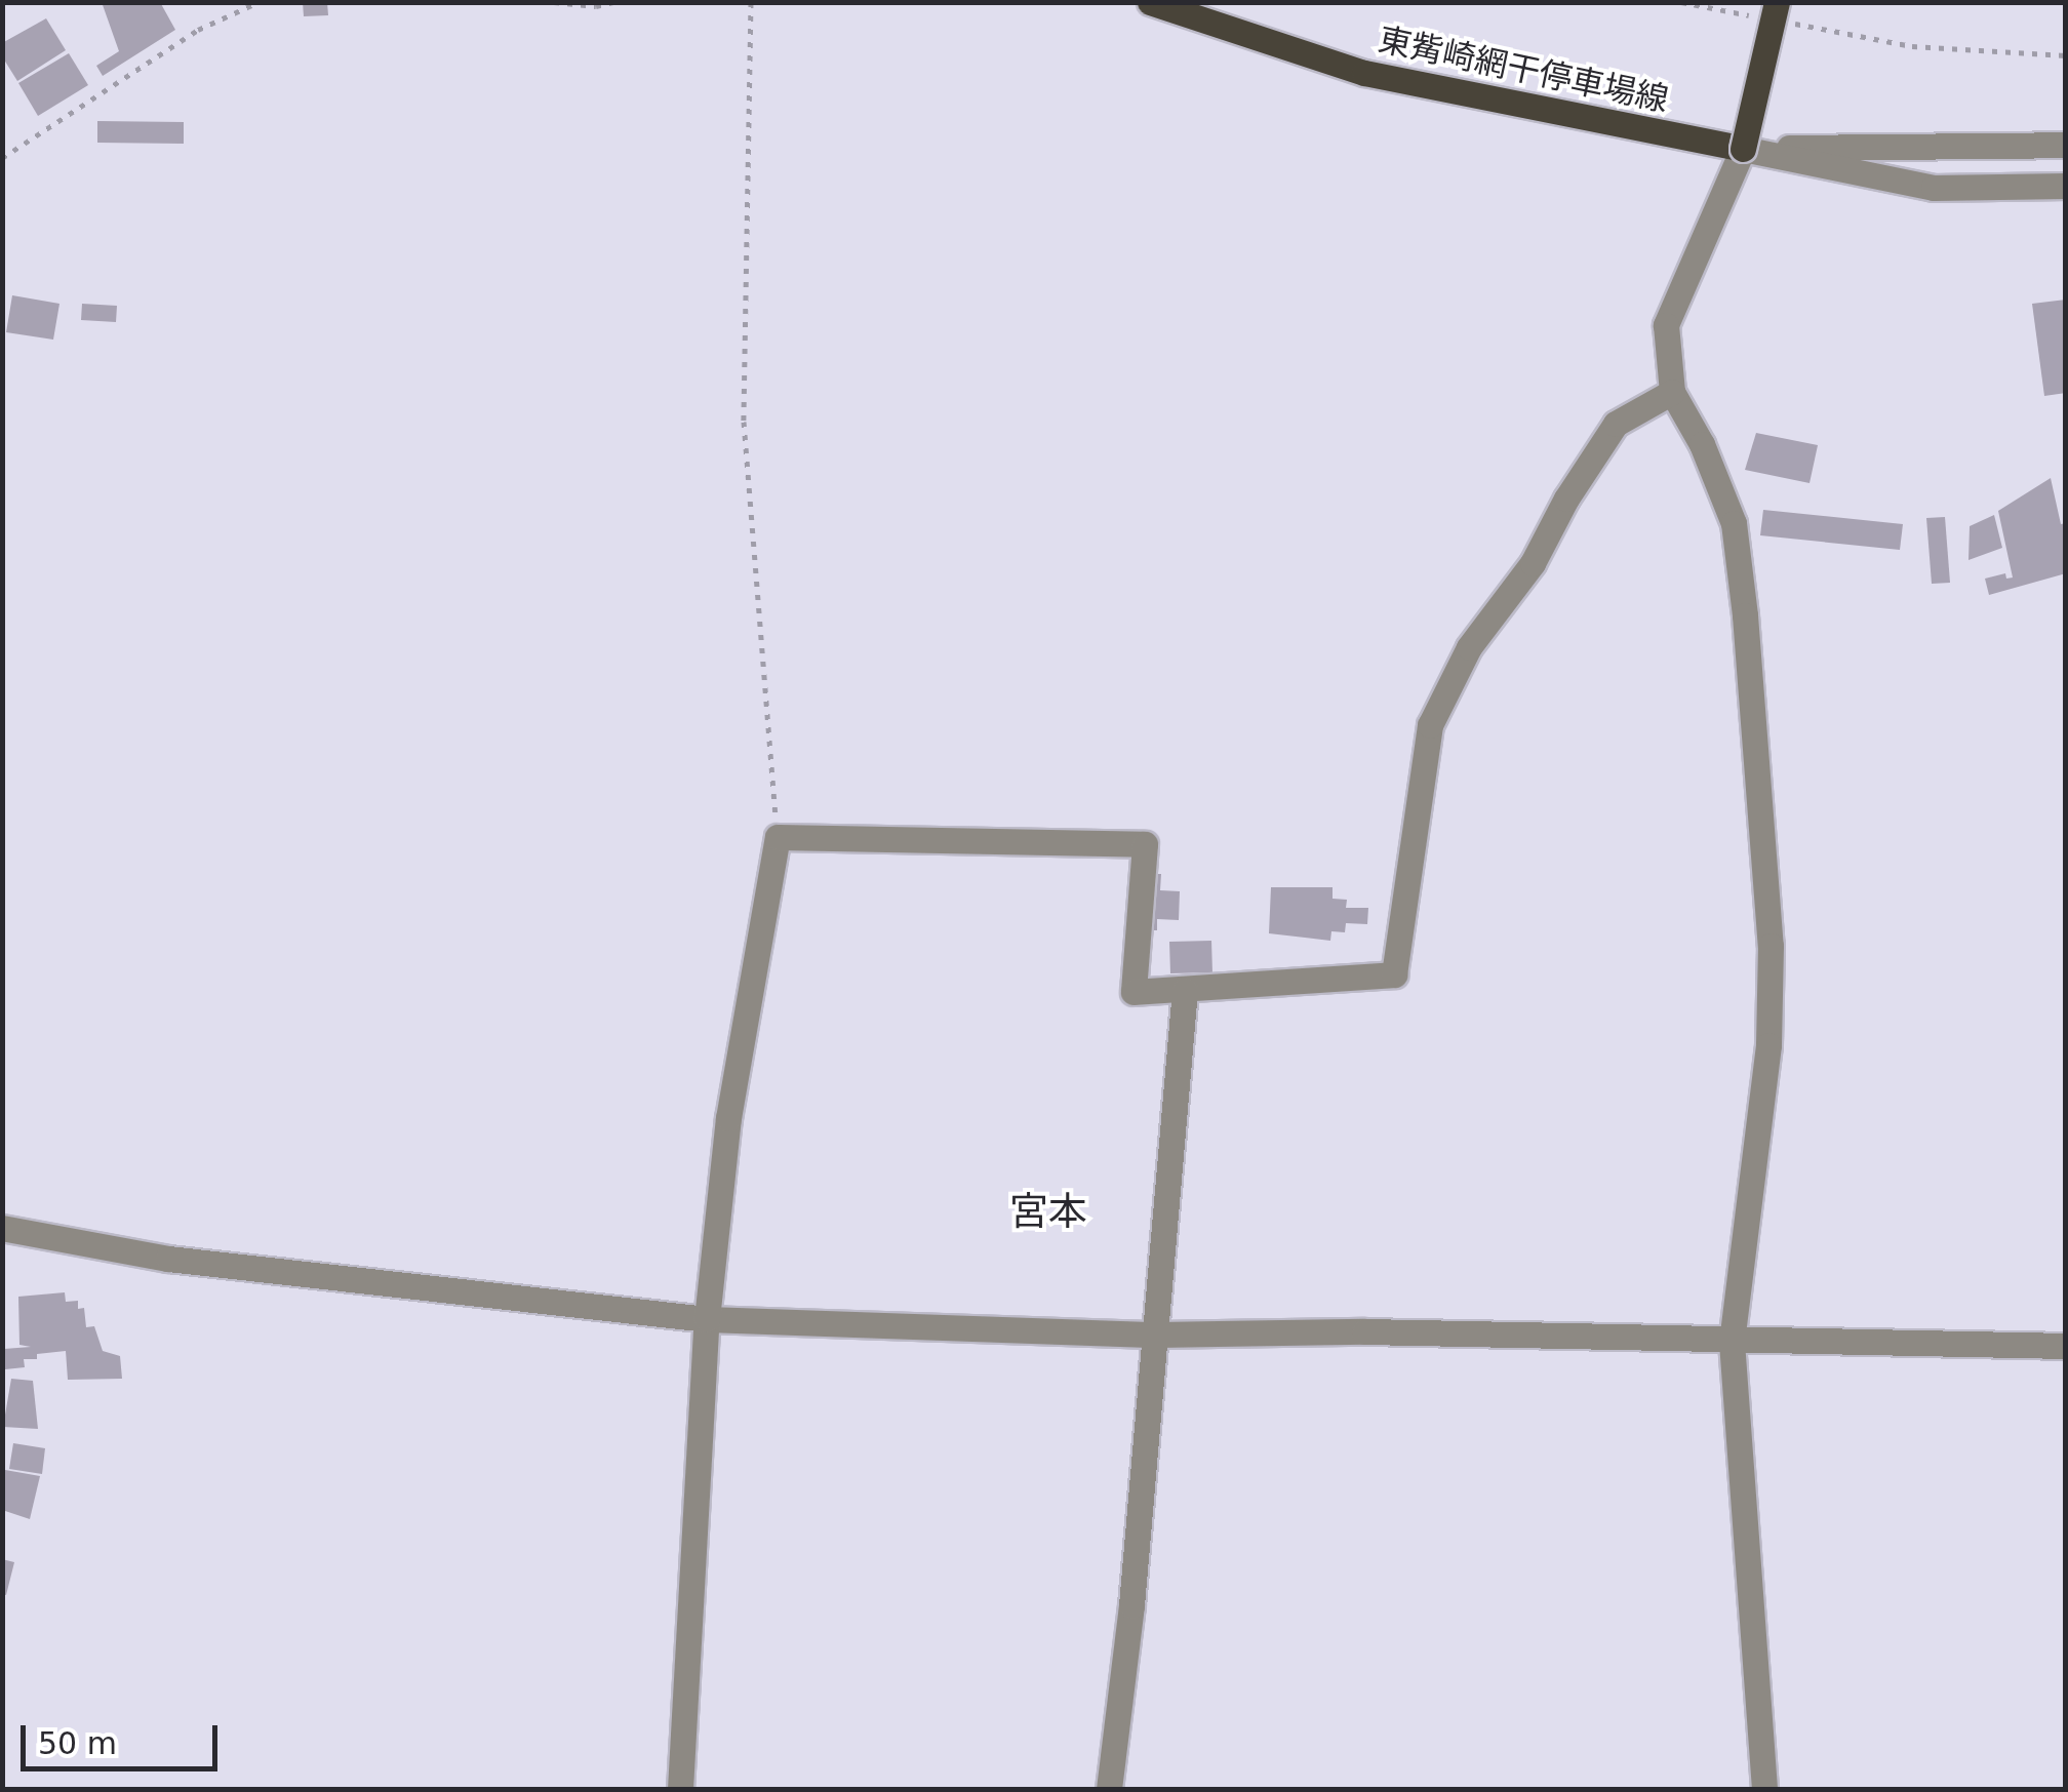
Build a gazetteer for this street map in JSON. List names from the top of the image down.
{
  "streets": {
    "main road": ["東觜崎網干停車場線"]
  },
  "districts": ["宮本"],
  "scale_bar": "50 m"
}
